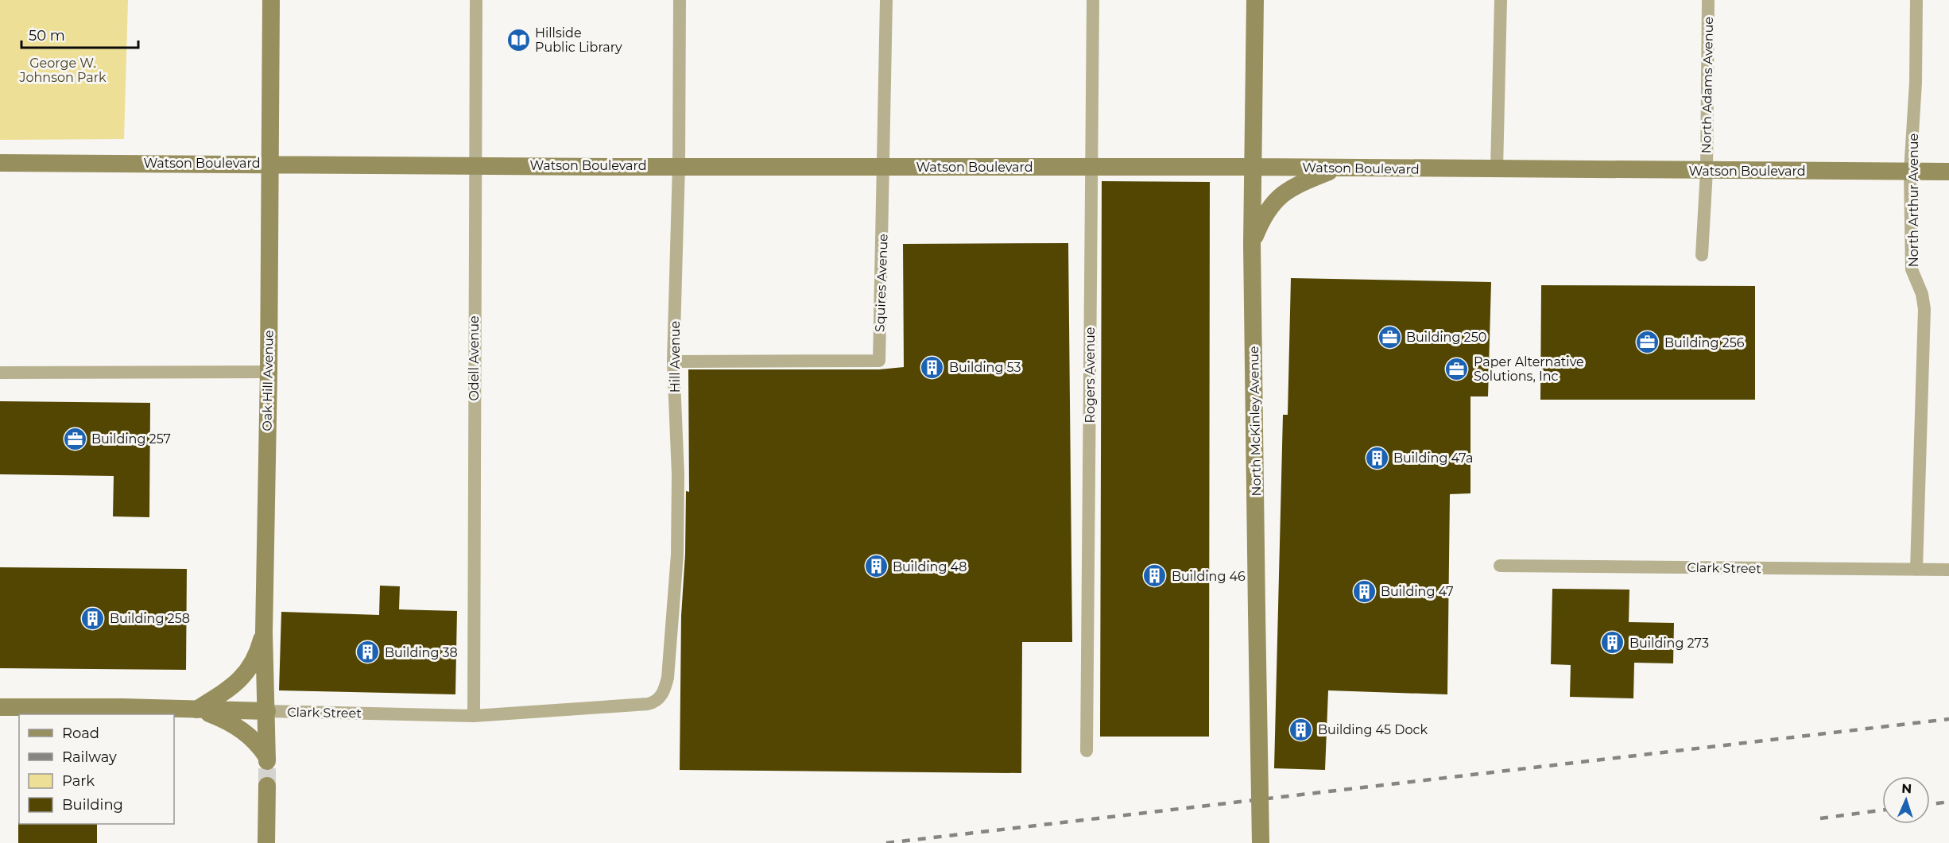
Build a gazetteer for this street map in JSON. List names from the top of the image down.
{
  "streets": {
    "street": [
      "North Adams Avenue",
      "Watson Boulevard",
      "North Arthur Avenue",
      "Squires Avenue",
      "Hill Avenue",
      "Odell Avenue",
      "Rogers Avenue",
      "Oak Hill Avenue",
      "North McKinley Avenue",
      "Clark Street"
    ]
  },
  "crossings": [
    ["North Adams Avenue", "Watson Boulevard"],
    ["Watson Boulevard", "North Arthur Avenue"],
    ["Watson Boulevard", "Squires Avenue"],
    ["Watson Boulevard", "Hill Avenue"],
    ["Watson Boulevard", "Odell Avenue"],
    ["Watson Boulevard", "Rogers Avenue"],
    ["Watson Boulevard", "Oak Hill Avenue"],
    ["Watson Boulevard", "North McKinley Avenue"],
    ["North Arthur Avenue", "Clark Street"],
    ["Squires Avenue", "Hill Avenue"],
    ["Hill Avenue", "Clark Street"],
    ["Odell Avenue", "Clark Street"],
    ["Oak Hill Avenue", "Clark Street"]
  ],
  "parks": ["George W. Johnson Park"],
  "places": {
    "library": ["Hillside Public Library"],
    "office": [
      "Building 250",
      "Building 256",
      "Paper Alternative Solutions, Inc",
      "Building 257"
    ],
    "building": [
      "Building 53",
      "Building 47a",
      "Building 48",
      "Building 46",
      "Building 47",
      "Building 258",
      "Building 273",
      "Building 38",
      "Building 45 Dock"
    ]
  },
  "legend": [
    "Road",
    "Railway",
    "Park",
    "Building"
  ],
  "scale_bar": "50 m",
  "north": "top"
}
